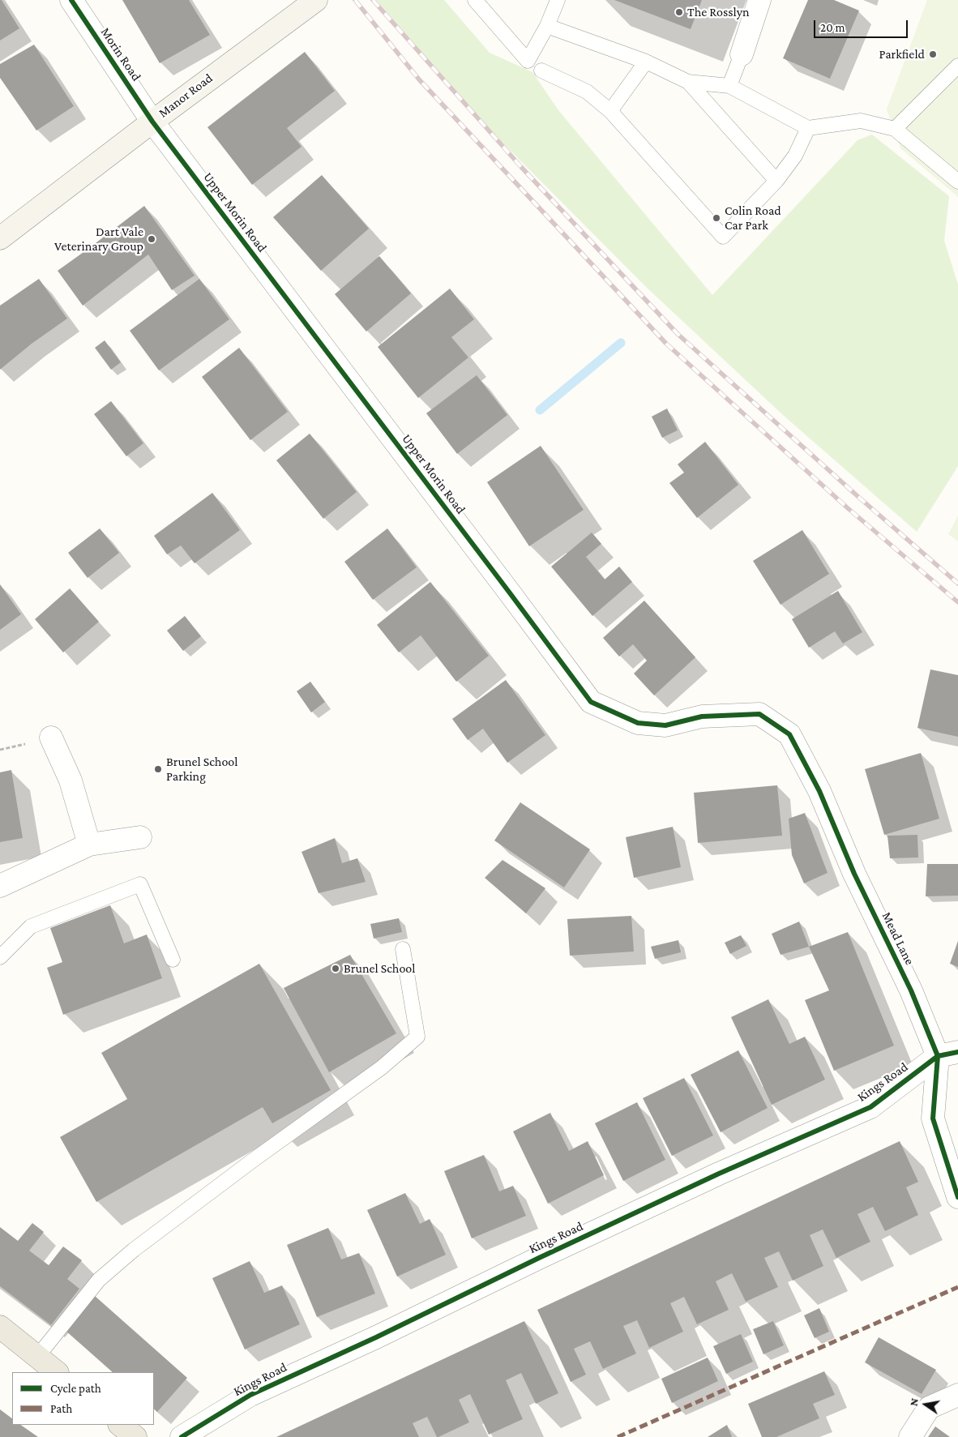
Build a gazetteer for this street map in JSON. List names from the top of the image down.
{
  "streets": {
    "main road": ["Manor Road"],
    "street": [
      "Morin Road",
      "Upper Morin Road",
      "Mead Lane",
      "Kings Road"
    ]
  },
  "crossings": [
    ["Morin Road", "Manor Road"],
    ["Morin Road", "Upper Morin Road"],
    ["Manor Road", "Upper Morin Road"],
    ["Upper Morin Road", "Mead Lane"],
    ["Mead Lane", "Kings Road"]
  ],
  "places": [
    "The Rosslyn",
    "Parkfield",
    "Colin Road Car Park",
    "Dart Vale Veterinary Group",
    "Brunel School Parking",
    "Brunel School"
  ],
  "legend": ["Cycle path", "Path"],
  "scale_bar": "20 m",
  "north": "left"
}
